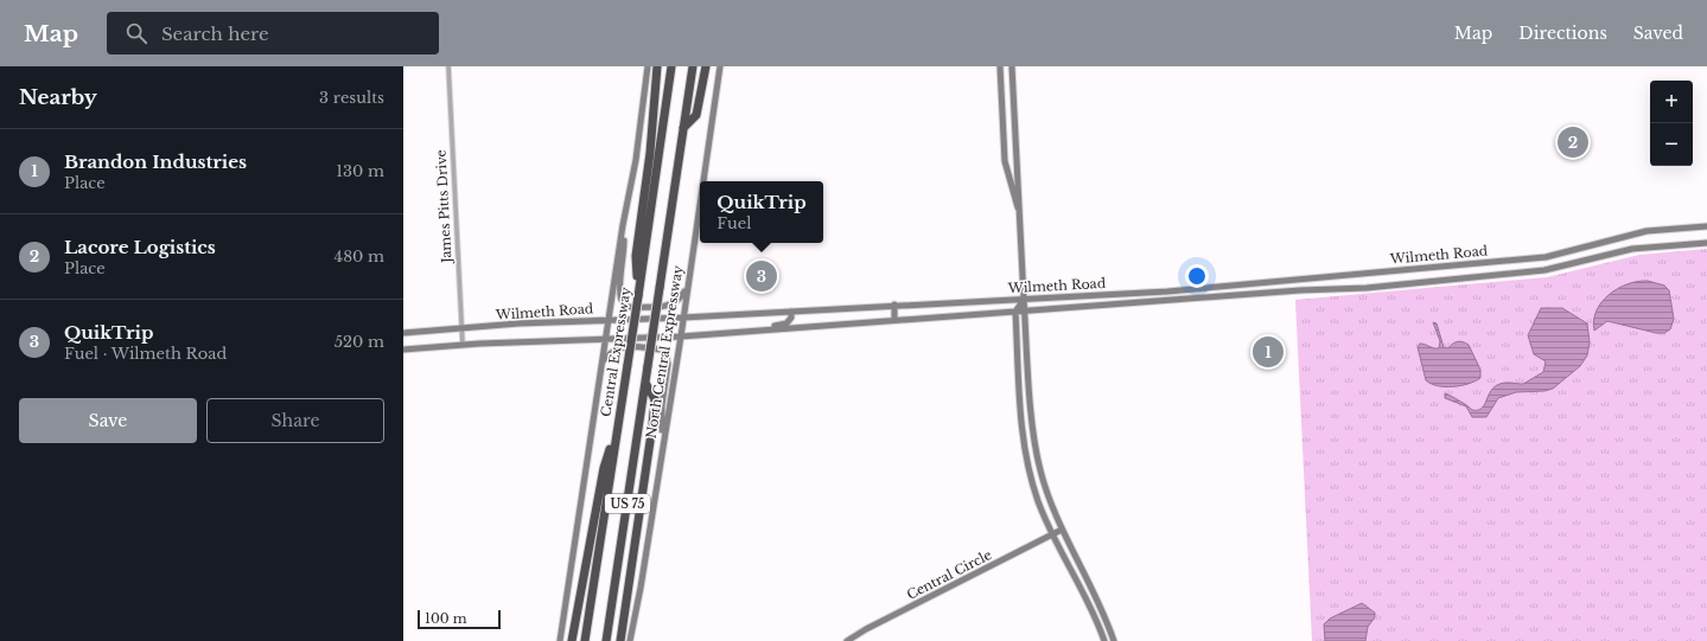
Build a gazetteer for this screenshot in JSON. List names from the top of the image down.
{
  "streets": {
    "highway": ["Central Expressway", "US 75"],
    "main road": ["Wilmeth Road", "North Central Expressway", "Central Circle"],
    "street": ["James Pitts Drive"]
  },
  "crossings": [
    ["James Pitts Drive", "Wilmeth Road"],
    ["Wilmeth Road", "North Central Expressway"]
  ],
  "scale_bar": "100 m",
  "page": {
    "header": "Map",
    "search": "Search here",
    "nav": ["Map", "Directions", "Saved"],
    "heading": ["Nearby", "3 results"],
    "map_buttons": ["+", "−"],
    "pins": ["2", "3", "1"],
    "list": [
      {
        "mark": "1",
        "name": "Brandon Industries",
        "note": "Place",
        "value": "130 m"
      },
      {
        "mark": "2",
        "name": "Lacore Logistics",
        "note": "Place",
        "value": "480 m"
      },
      {
        "mark": "3",
        "name": "QuikTrip",
        "note": "Fuel · Wilmeth Road",
        "value": "520 m"
      }
    ],
    "popup": ["QuikTrip", "Fuel"],
    "buttons": ["Save", "Share"],
    "scale": "100 m"
  }
}
